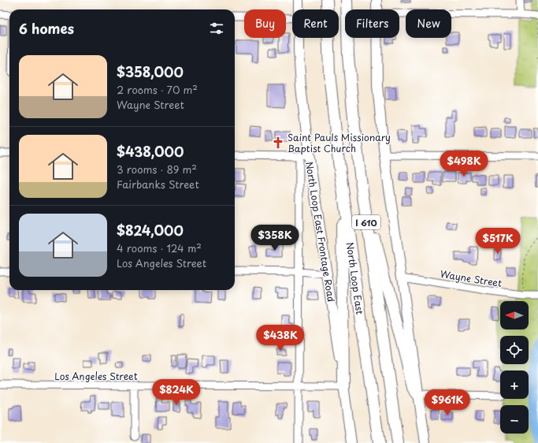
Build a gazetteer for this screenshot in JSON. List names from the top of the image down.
{
  "streets": {
    "highway": ["I 610", "North Loop East"],
    "main road": ["North Loop East Frontage Road"],
    "street": ["Wayne Street", "Los Angeles Street"]
  },
  "crossings": [
    ["North Loop East Frontage Road", "Los Angeles Street"]
  ],
  "places": {
    "church": ["Saint Pauls Missionary Baptist Church"]
  },
  "north": "left",
  "page": {
    "chip": [
      "Buy",
      "Rent",
      "Filters",
      "New"
    ],
    "heading": "6 homes",
    "list": [
      {
        "name": "$358,000",
        "note": "2 rooms · 70 m² · Wayne Street"
      },
      {
        "name": "$438,000",
        "note": "3 rooms · 89 m² · Fairbanks Street"
      },
      {
        "name": "$824,000",
        "note": "4 rooms · 124 m² · Los Angeles Street"
      }
    ],
    "price": [
      "$498K",
      "$358K",
      "$517K",
      "$438K",
      "$824K",
      "$961K"
    ],
    "map_buttons": ["+", "−"]
  }
}
